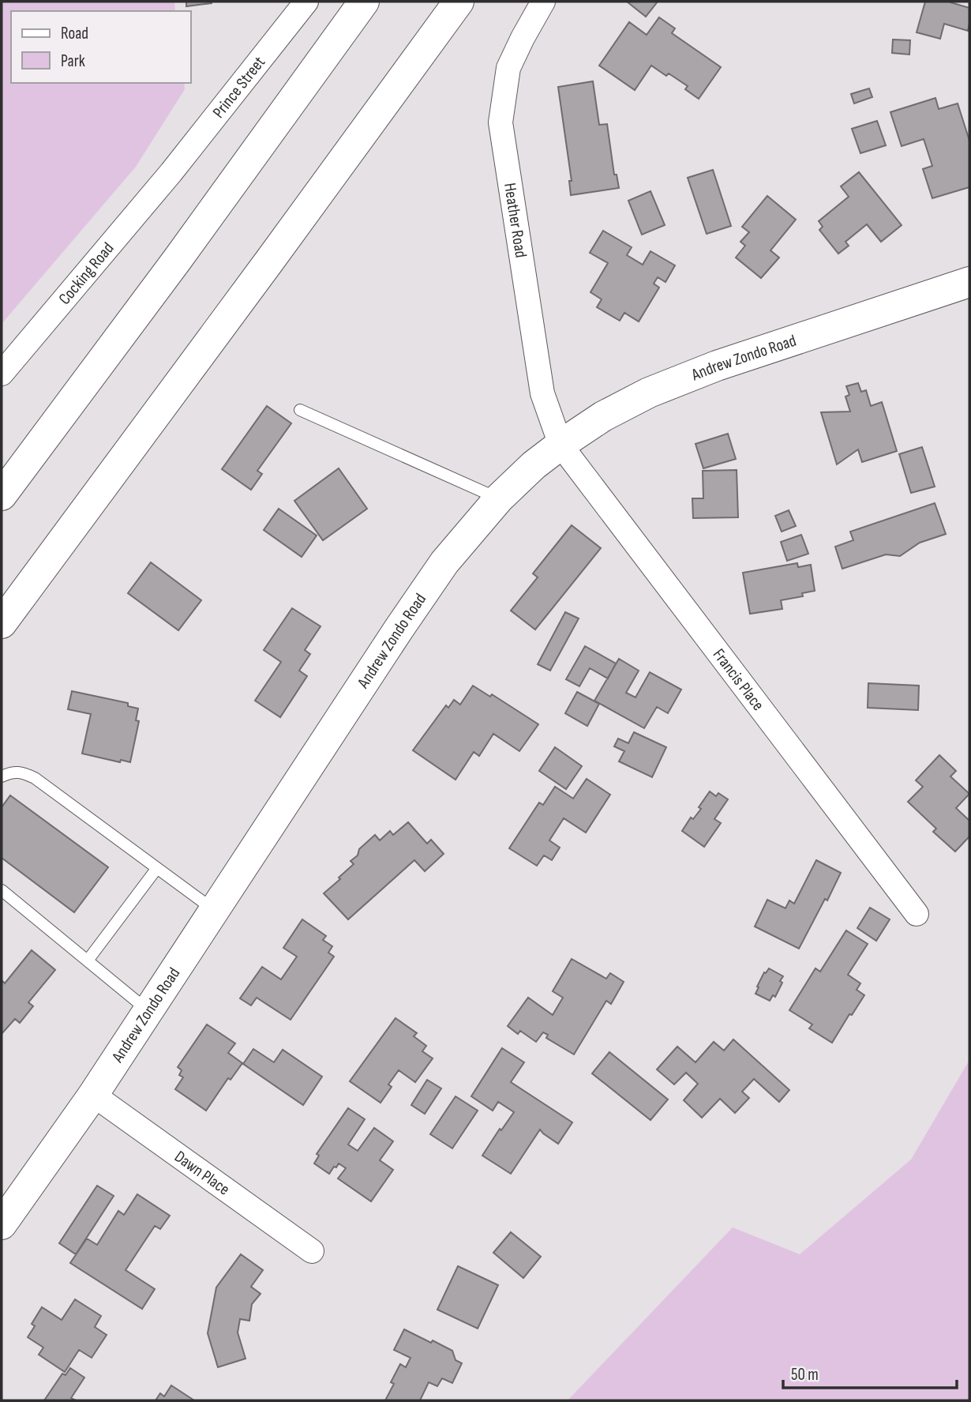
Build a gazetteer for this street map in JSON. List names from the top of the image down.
{
  "streets": {
    "main road": ["Andrew Zondo Road"],
    "street": [
      "Prince Street",
      "Heather Road",
      "Cocking Road",
      "Francis Place",
      "Dawn Place"
    ]
  },
  "crossings": [
    ["Prince Street", "Cocking Road"],
    ["Heather Road", "Andrew Zondo Road"],
    ["Heather Road", "Francis Place"],
    ["Andrew Zondo Road", "Francis Place"],
    ["Andrew Zondo Road", "Dawn Place"]
  ],
  "legend": ["Road", "Park"],
  "scale_bar": "50 m"
}
